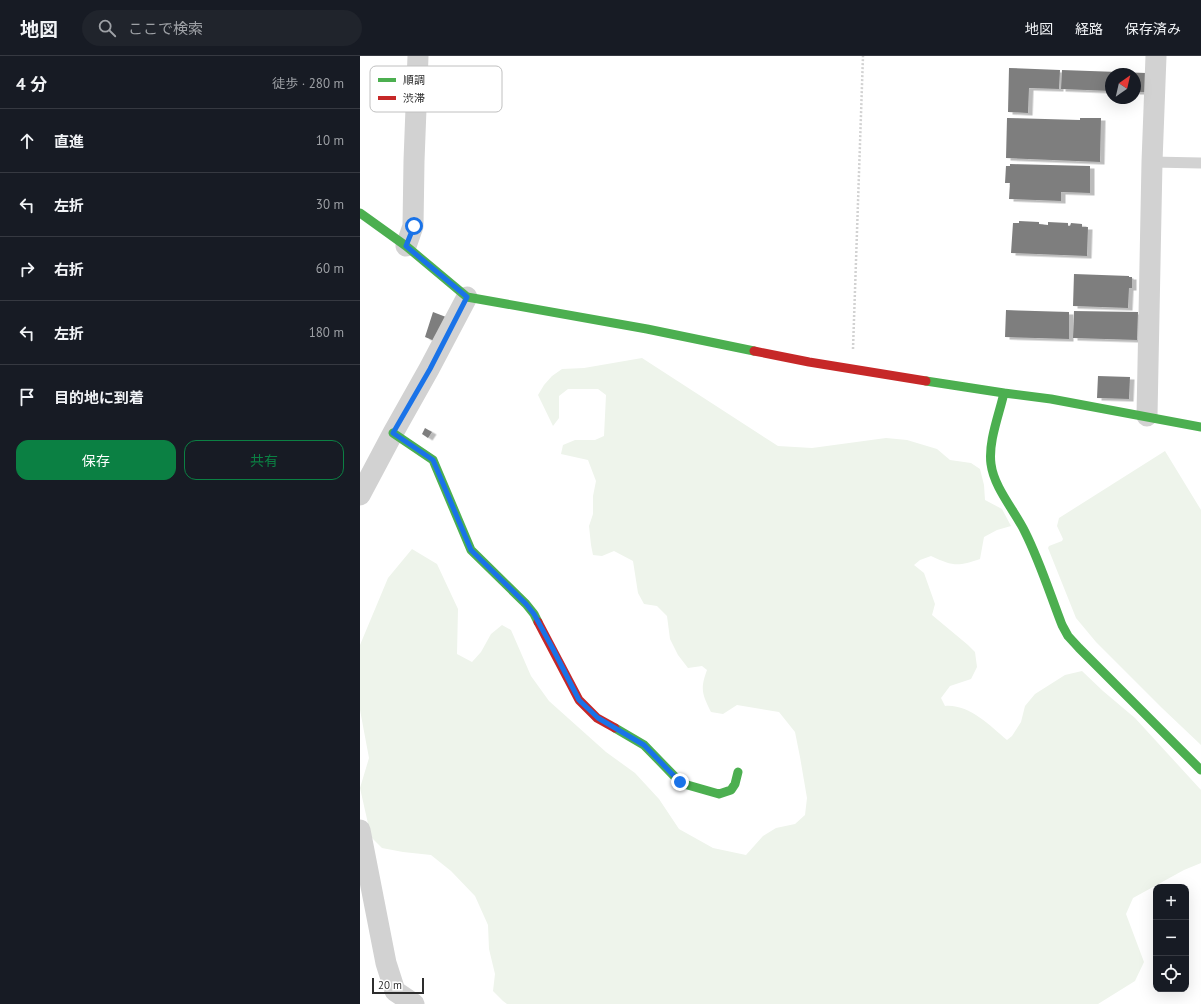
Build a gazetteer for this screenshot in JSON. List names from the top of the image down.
{
  "legend": ["順調", "渋滞"],
  "scale_bar": "20 m",
  "north": "top right",
  "page": {
    "header": "地図",
    "search": "ここで検索",
    "nav": ["地図", "経路", "保存済み"],
    "heading": ["4 分", "徒歩 · 280 m"],
    "list": [
      ["直進", "10 m"],
      ["左折", "30 m"],
      ["右折", "60 m"],
      ["左折", "180 m"],
      "目的地に到着"
    ],
    "buttons": ["保存", "共有"],
    "map_buttons": ["+", "−"],
    "scale": "20 m"
  }
}
